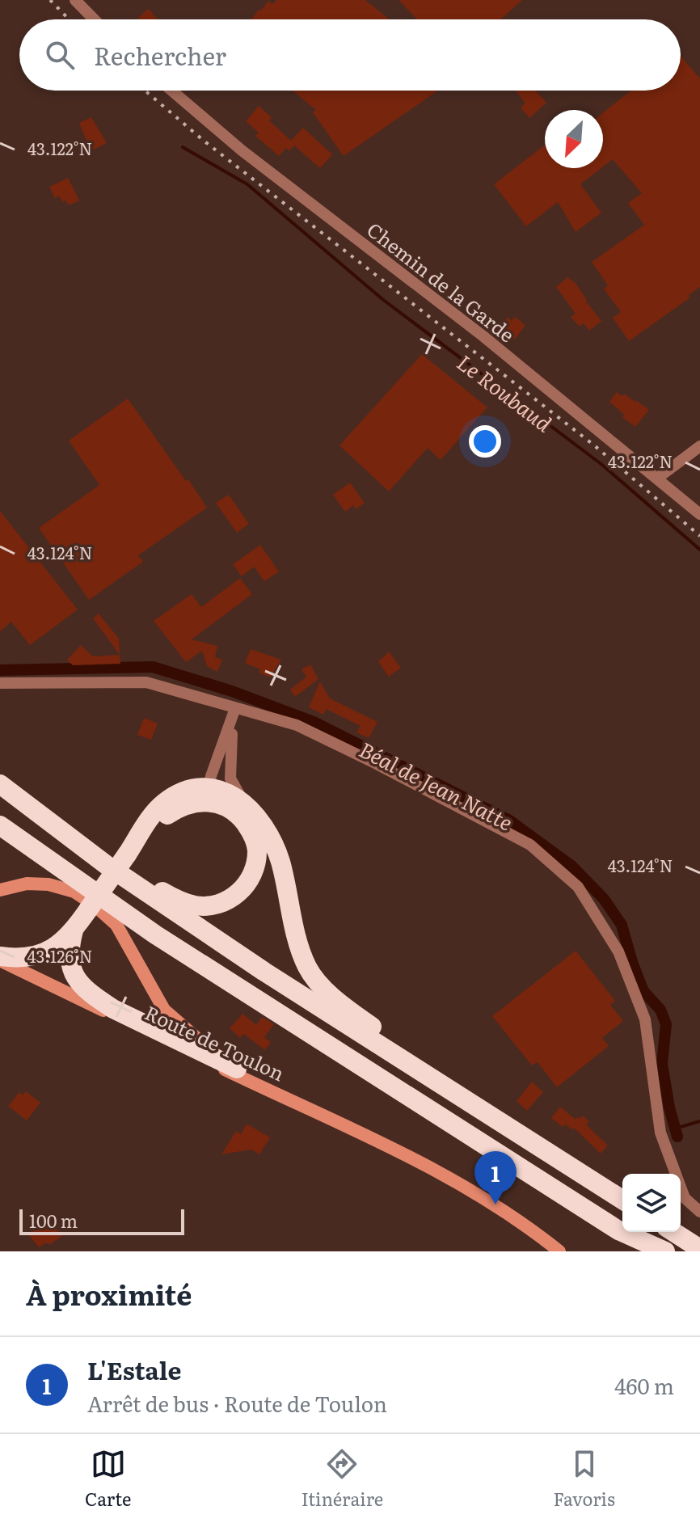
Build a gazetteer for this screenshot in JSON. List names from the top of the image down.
{
  "streets": {
    "main road": ["Route de Toulon"],
    "street": ["Chemin de la Garde"]
  },
  "water": ["Le Roubaud", "Béal de Jean Natte"],
  "scale_bar": "100 m",
  "north": "bottom left",
  "page": {
    "search": "Rechercher",
    "pins": "1",
    "scale": "100 m",
    "heading": "À proximité",
    "list": [
      {
        "mark": "1",
        "name": "L'Estale",
        "note": "Arrêt de bus · Route de Toulon",
        "value": "460 m"
      }
    ],
    "nav": ["Carte", "Itinéraire", "Favoris"]
  },
  "coordinates": ["43.122°N", "43.124°N", "43.126°N"]
}
